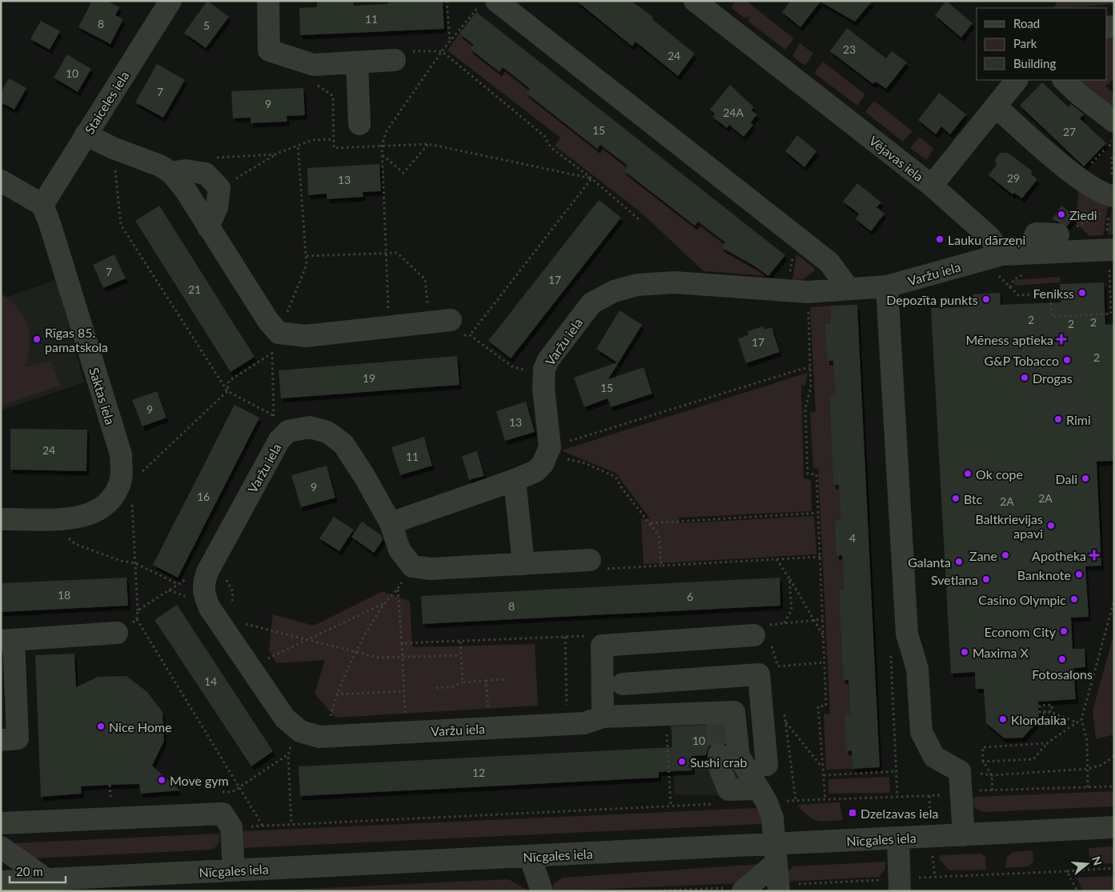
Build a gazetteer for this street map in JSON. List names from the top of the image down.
{
  "streets": {
    "street": [
      "Staiceles iela",
      "Vējavas iela",
      "Varžu iela",
      "Saktas iela",
      "Nīcgales iela"
    ]
  },
  "crossings": [
    ["Staiceles iela", "Saktas iela"],
    ["Vējavas iela", "Varžu iela"]
  ],
  "places": {
    "other": [
      "Ziedi",
      "Lauku dārzeņi",
      "Fenikss",
      "Depozīta punkts",
      "Rīgas 85. pamatskola",
      "G&P Tobacco",
      "Drogas",
      "Rimi",
      "Ok cope",
      "Dali",
      "Btc",
      "Baltkrievijas apavi",
      "Zane",
      "Galanta",
      "Banknote",
      "Svetlana",
      "Casino Olympic",
      "Econom City",
      "Maxima X",
      "Fotosalons",
      "Klondaika",
      "Nice Home",
      "Sushi crab",
      "Move gym"
    ],
    "health": ["Mēness aptieka", "Apotheka"],
    "transit": ["Dzelzavas iela"]
  },
  "house_numbers": [
    "11",
    "8",
    "5",
    "23",
    "24",
    "10",
    "7",
    "9",
    "24A",
    "15",
    "27",
    "29",
    "13",
    "7",
    "17",
    "21",
    "2",
    "2",
    "2",
    "17",
    "2",
    "19",
    "15",
    "9",
    "13",
    "24",
    "11",
    "9",
    "16",
    "2A",
    "2A",
    "4",
    "18",
    "6",
    "8",
    "14",
    "10",
    "12"
  ],
  "legend": ["Road", "Park", "Building"],
  "scale_bar": "20 m",
  "north": "right"
}
